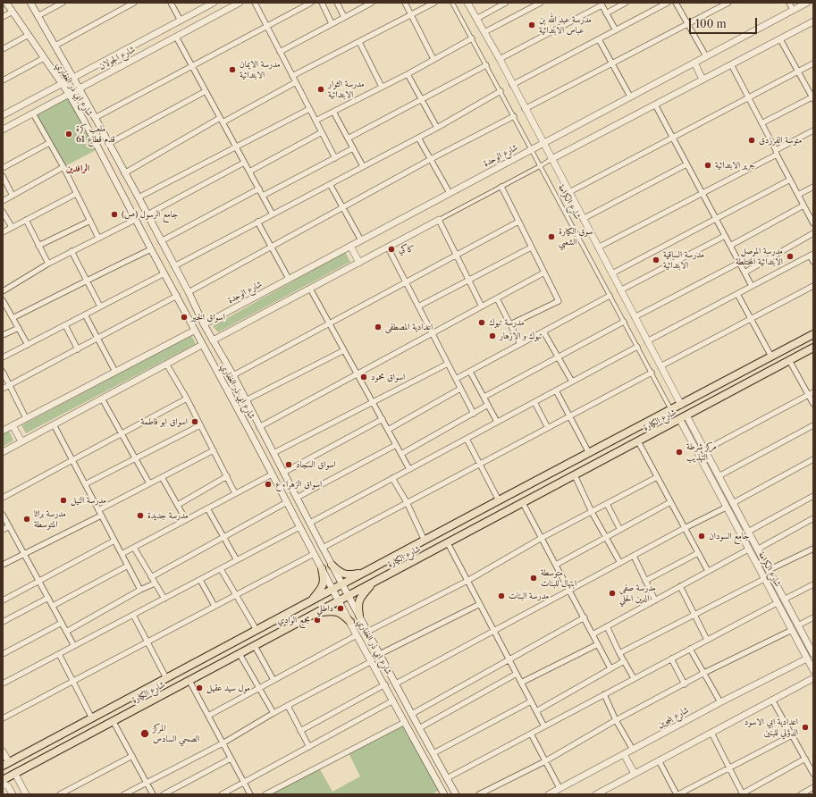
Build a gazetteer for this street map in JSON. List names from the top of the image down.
{
  "streets": {
    "main road": ["شارع الكيارة"],
    "street": [
      "شارع الجولان",
      "شارع ابي ذر الغفاري",
      "شارع الوحدة",
      "شارع الكرامة",
      "شارع بنجوين"
    ]
  },
  "crossings": [
    ["شارع الجولان", "شارع ابي ذر الغفاري"],
    ["شارع ابي ذر الغفاري", "شارع الوحدة"],
    ["شارع ابي ذر الغفاري", "شارع الكيارة"],
    ["شارع الوحدة", "شارع الكرامة"],
    ["شارع الكرامة", "شارع الكيارة"],
    ["شارع الكرامة", "شارع بنجوين"]
  ],
  "districts": ["الرافدين"],
  "places": [
    "مدرسة عبد الله بن عباس الابتدائية",
    "مدرسة الايمان الابتدائية",
    "مدرسة الثوار الابتدائية",
    "ملعب كرة قدم قطاع 61",
    "متوسة الفرزدق",
    "جرير الابتدائية",
    "جامع الرسول (ص)",
    "سوق الكيارة الشعبي",
    "كاكي",
    "مدرسة الموصل الابتدائية المختلطة",
    "مدرسة الساقية الابتدائية",
    "اسواق الخير",
    "مدرسة تبوك",
    "اعدادية المصطفى",
    "تبوك و الازهار",
    "اسواق محمود",
    "اسواق ابو فاطمة",
    "مركز شرطة التهذيب",
    "اسواق السجاد",
    "اسواق الزهراء ع",
    "مدرسة النيل",
    "مدرسة جديدة",
    "مدرسة براثا المتوسطة",
    "جامع السودان",
    "متوسطة ابتهال للبنات",
    "مدرسة صفي الدين الحلي",
    "مدرسة البنات",
    "داطلي",
    "مجمع الوادي",
    "مول سيد عقيل",
    "اعدادية ابي الاسود الدؤلي للبنين",
    "المركز الصحي السادس"
  ],
  "scale_bar": "100 m"
}
